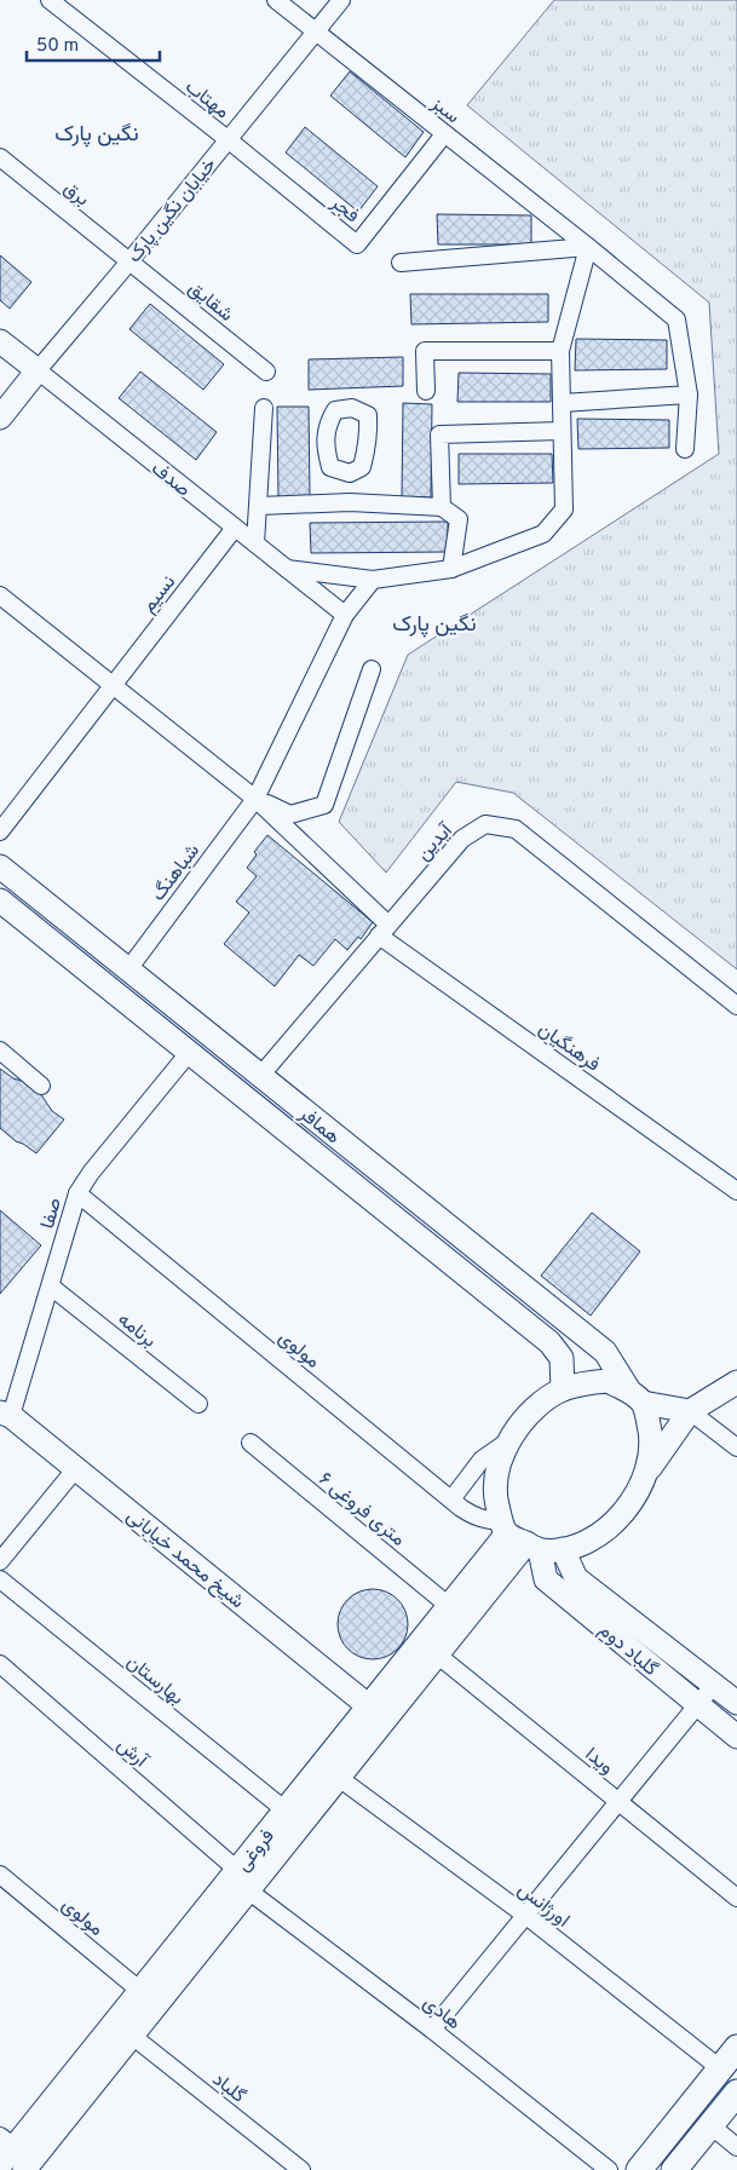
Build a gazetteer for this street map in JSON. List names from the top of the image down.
{
  "streets": {
    "main road": [
      "خیابان نگین پارک",
      "صدف",
      "همافر",
      "شیخ محمد خیابانی",
      "گلباد دوم",
      "فروغى"
    ],
    "street": [
      "مهتاب",
      "سبز",
      "برق",
      "فجر",
      "شقایق",
      "نسیم",
      "آیدین",
      "شباهنگ",
      "فرهنگیان",
      "صفا",
      "برنامه",
      "مولوی",
      "۶ متری فروغی",
      "بهارستان",
      "آرش",
      "ویدا",
      "اورژانس",
      "هادی",
      "گلباد"
    ]
  },
  "crossings": [
    ["مهتاب", "فجر"],
    ["مهتاب", "خیابان نگین پارک"],
    ["سبز", "فجر"],
    ["سبز", "خیابان نگین پارک"],
    ["برق", "خیابان نگین پارک"],
    ["برق", "شقایق"],
    ["فجر", "خیابان نگین پارک"],
    ["خیابان نگین پارک", "شقایق"],
    ["خیابان نگین پارک", "صدف"],
    ["صدف", "نسیم"],
    ["صدف", "شباهنگ"],
    ["آیدین", "فرهنگیان"],
    ["آیدین", "همافر"],
    ["شباهنگ", "فرهنگیان"],
    ["شباهنگ", "همافر"],
    ["همافر", "صفا"],
    ["همافر", "مولوی"],
    ["همافر", "گلباد دوم"],
    ["همافر", "فروغى"],
    ["صفا", "برنامه"],
    ["صفا", "مولوی"],
    ["صفا", "شیخ محمد خیابانی"],
    ["مولوی", "گلباد دوم"],
    ["مولوی", "فروغى"],
    ["۶ متری فروغی", "فروغى"],
    ["شیخ محمد خیابانی", "فروغى"],
    ["گلباد دوم", "فروغى"],
    ["بهارستان", "فروغى"],
    ["آرش", "فروغى"],
    ["ویدا", "فروغى"],
    ["فروغى", "اورژانس"],
    ["فروغى", "هادی"],
    ["فروغى", "گلباد"]
  ],
  "districts": ["نگین پارک", "نگین پارک"],
  "scale_bar": "50 m"
}
